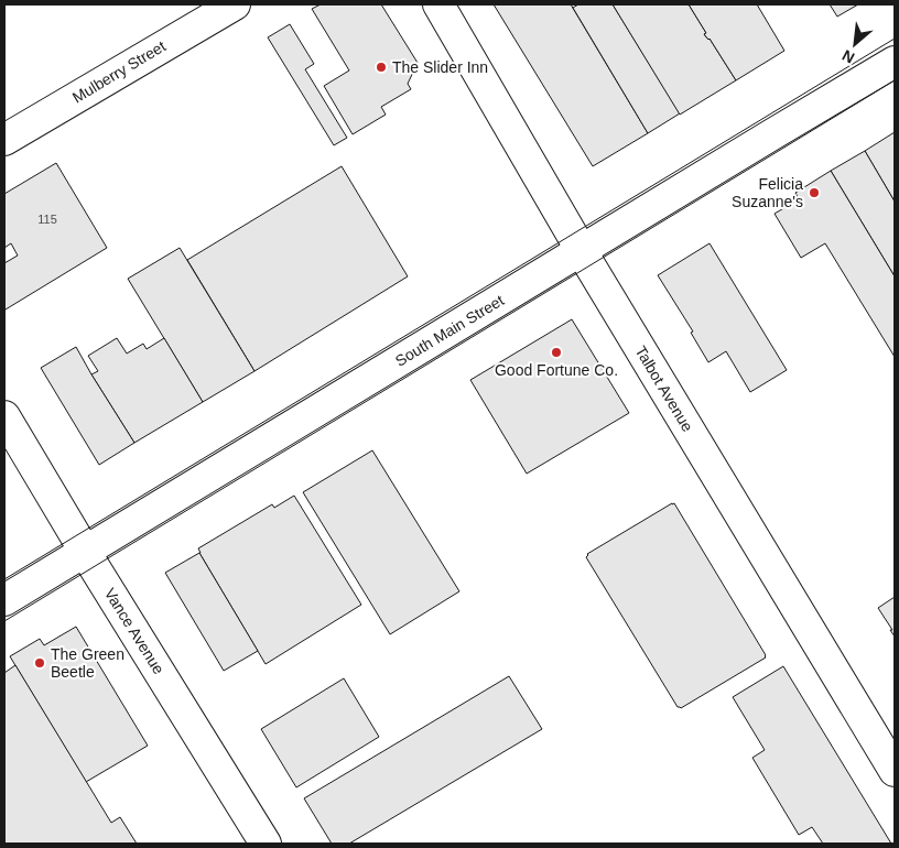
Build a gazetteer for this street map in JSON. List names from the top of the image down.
{
  "streets": {
    "street": [
      "Mulberry Street",
      "South Main Street",
      "Talbot Avenue",
      "Vance Avenue"
    ]
  },
  "crossings": [
    ["South Main Street", "Talbot Avenue"],
    ["South Main Street", "Vance Avenue"]
  ],
  "places": [
    "The Slider Inn",
    "Felicia Suzanne's",
    "Good Fortune Co.",
    "The Green Beetle"
  ],
  "house_numbers": ["115"],
  "north": "bottom left"
}
